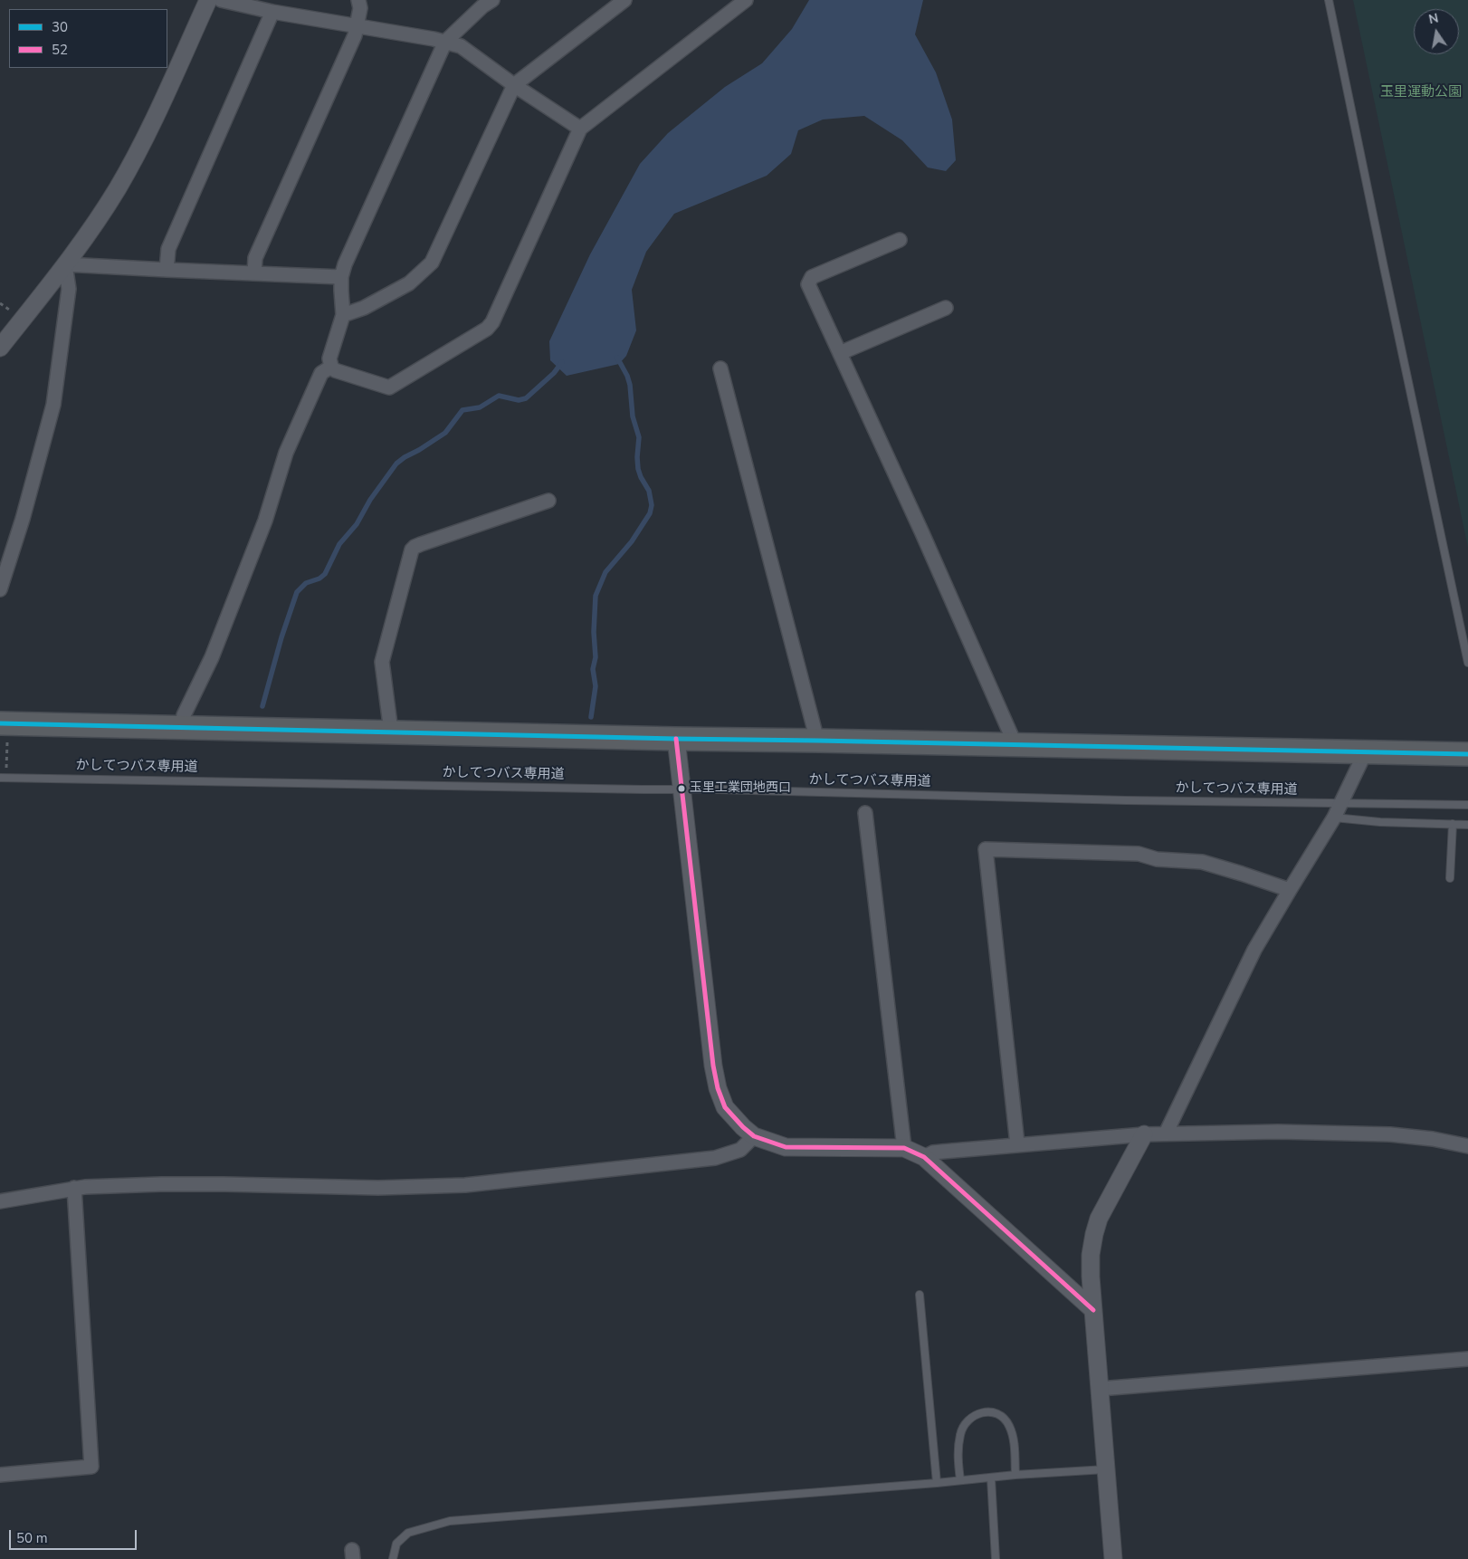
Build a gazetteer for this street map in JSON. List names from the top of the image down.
{
  "streets": {
    "lane": ["かしてつバス専用道"]
  },
  "parks": ["玉里運動公園"],
  "places": ["玉里工業団地西口"],
  "lines": ["transit line 30", "transit line 52"],
  "legend": ["30", "52"],
  "scale_bar": "50 m",
  "north": "top"
}
